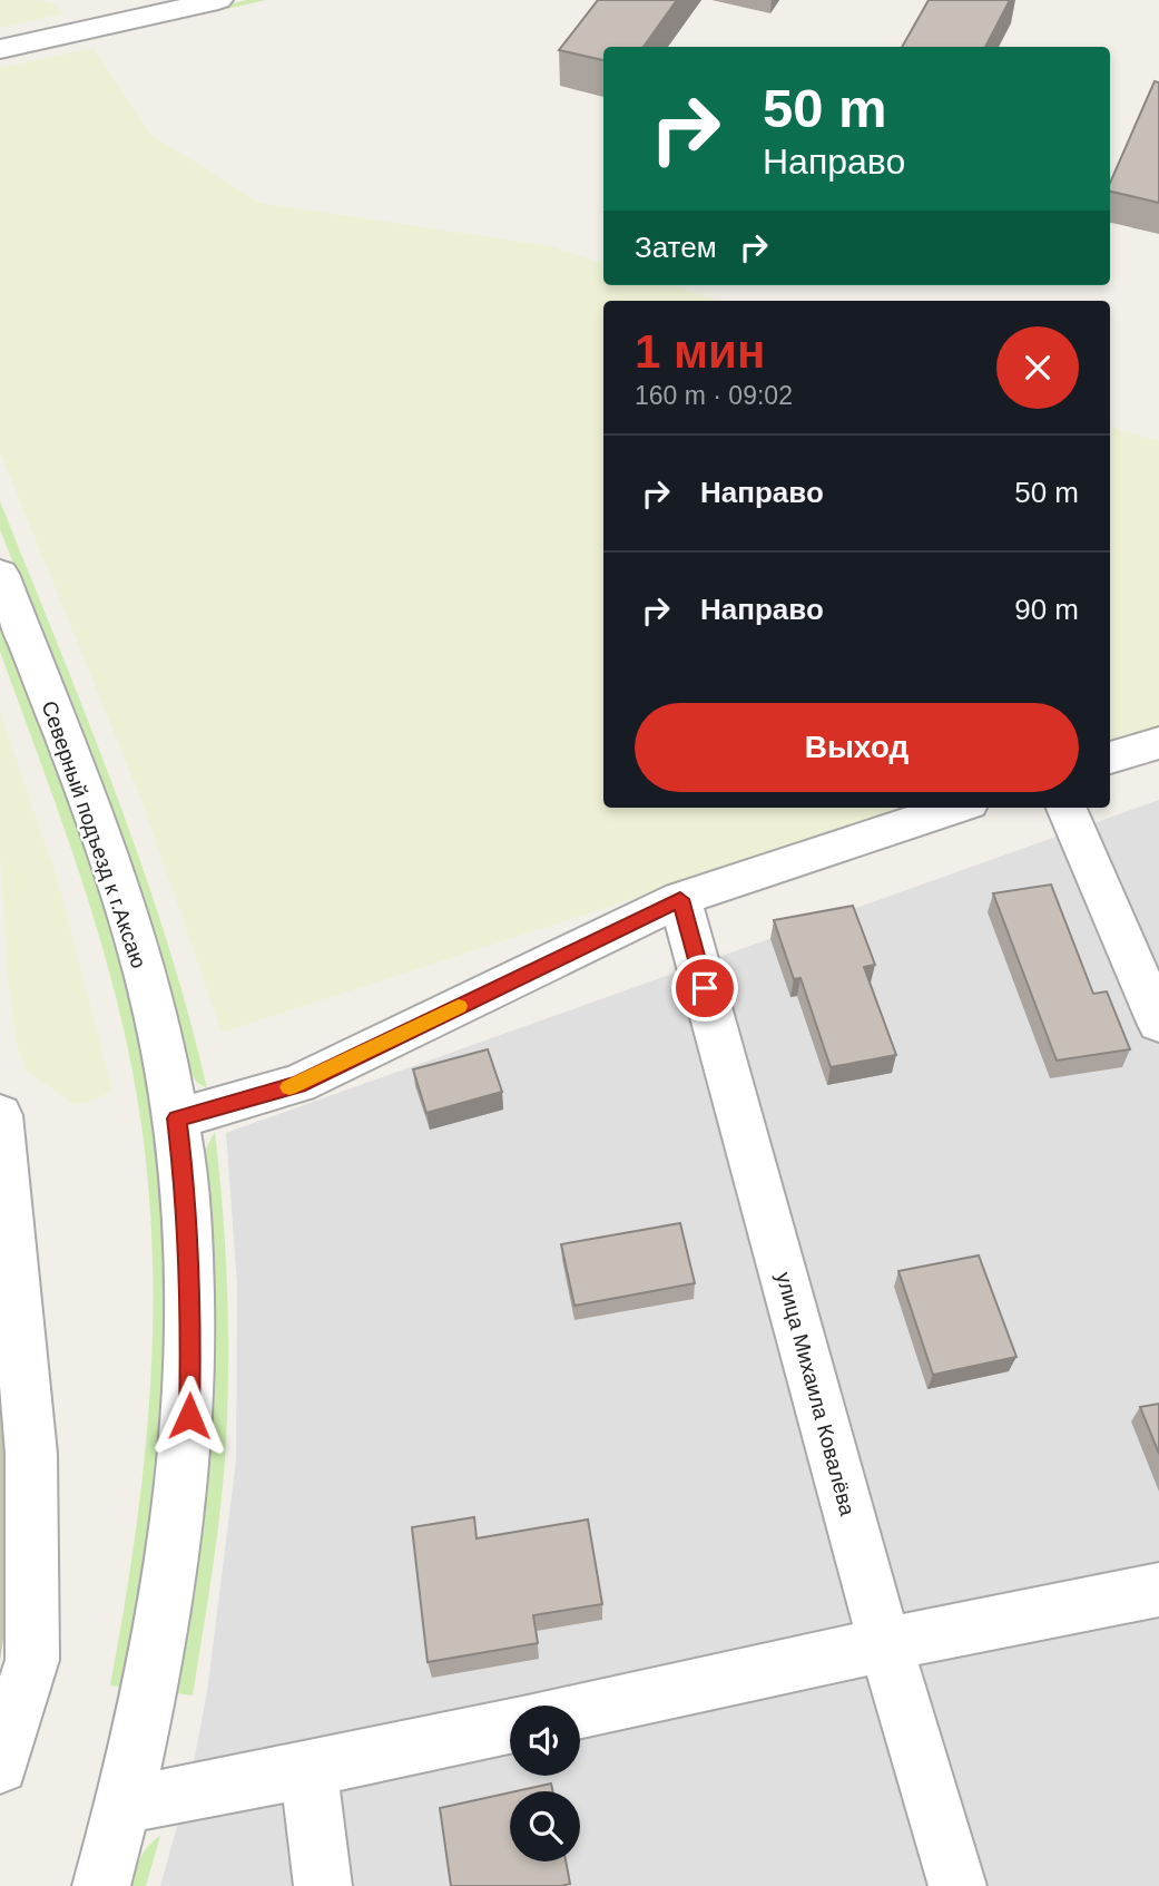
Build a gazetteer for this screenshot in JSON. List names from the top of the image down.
{
  "streets": {
    "street": ["Северный подъезд к г.Аксаю", "улица Михаила Ковалёва"]
  },
  "page": {
    "turn": ["50 m", "Направо"],
    "then": "Затем",
    "heading": ["1 мин", "160 m · 09:02"],
    "list": [
      {
        "name": "Направо",
        "value": "50 m"
      },
      {
        "name": "Направо",
        "value": "90 m"
      }
    ],
    "buttons": "Выход"
  }
}
